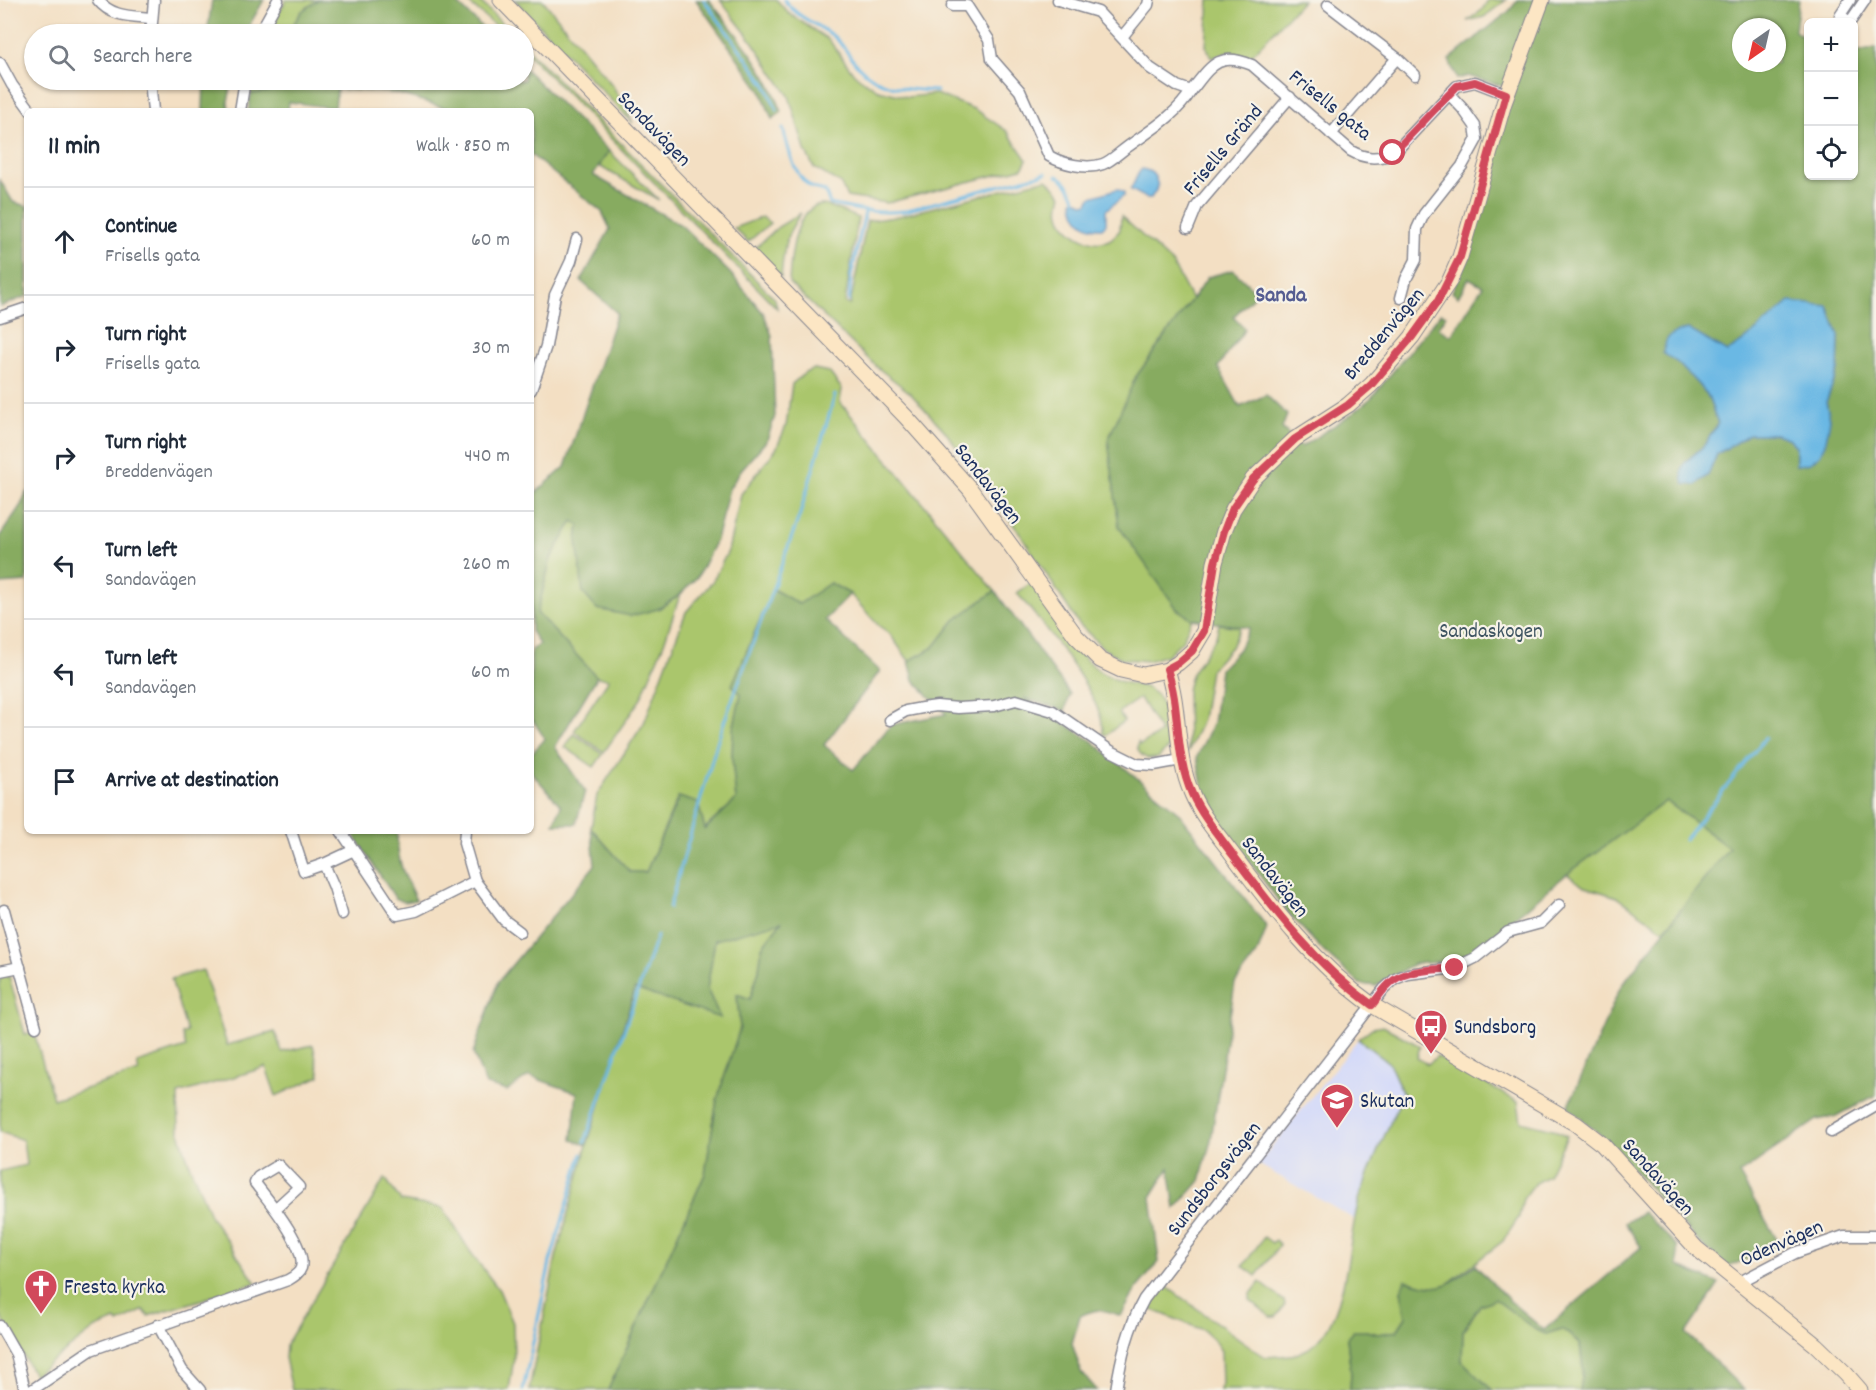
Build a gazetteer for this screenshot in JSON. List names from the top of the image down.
{
  "streets": {
    "street": [
      "Frisells gata",
      "Sandavägen",
      "Frisells Gränd",
      "Breddenvägen",
      "Sundsborgsvägen",
      "Odenvägen"
    ]
  },
  "crossings": [
    ["Frisells gata", "Frisells Gränd"],
    ["Frisells gata", "Breddenvägen"],
    ["Sandavägen", "Breddenvägen"],
    ["Sandavägen", "Sundsborgsvägen"],
    ["Sandavägen", "Odenvägen"]
  ],
  "districts": ["Sanda"],
  "parks": ["Sandaskogen"],
  "places": {
    "bus stop": ["Sundsborg"],
    "school or university": ["Skutan"],
    "church": ["Fresta kyrka"]
  },
  "north": "bottom left",
  "page": {
    "map_buttons": ["+", "−"],
    "search": "Search here",
    "heading": ["11 min", "Walk · 850 m"],
    "list": [
      ["Continue", "Frisells gata", "60 m"],
      ["Turn right", "Frisells gata", "30 m"],
      ["Turn right", "Breddenvägen", "440 m"],
      ["Turn left", "Sandavägen", "260 m"],
      ["Turn left", "Sandavägen", "60 m"],
      "Arrive at destination"
    ]
  }
}
